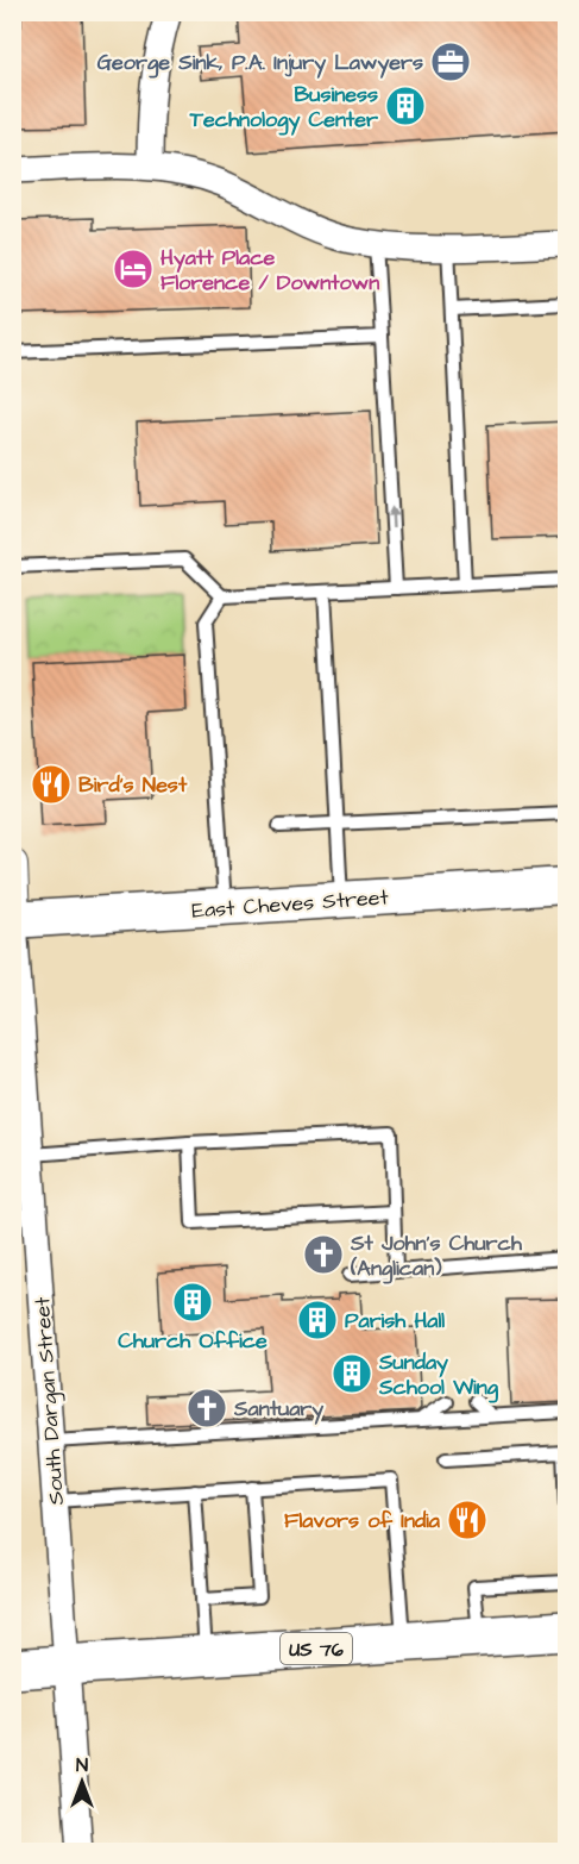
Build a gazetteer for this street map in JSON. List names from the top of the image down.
{
  "streets": {
    "highway": ["US 76"],
    "main road": ["East Cheves Street"],
    "street": ["South Dargan Street"]
  },
  "crossings": [
    ["East Cheves Street", "South Dargan Street"],
    ["South Dargan Street", "US 76"]
  ],
  "places": {
    "office": ["George Sink, P.A. Injury Lawyers"],
    "building": [
      "Business Technology Center",
      "Church Office",
      "Parish Hall",
      "Sunday School Wing"
    ],
    "hotel": ["Hyatt Place Florence / Downtown"],
    "restaurant": ["Bird's Nest", "Flavors of India"],
    "church": ["St John's Church (Anglican)", "Santuary"]
  },
  "north": "top"
}
